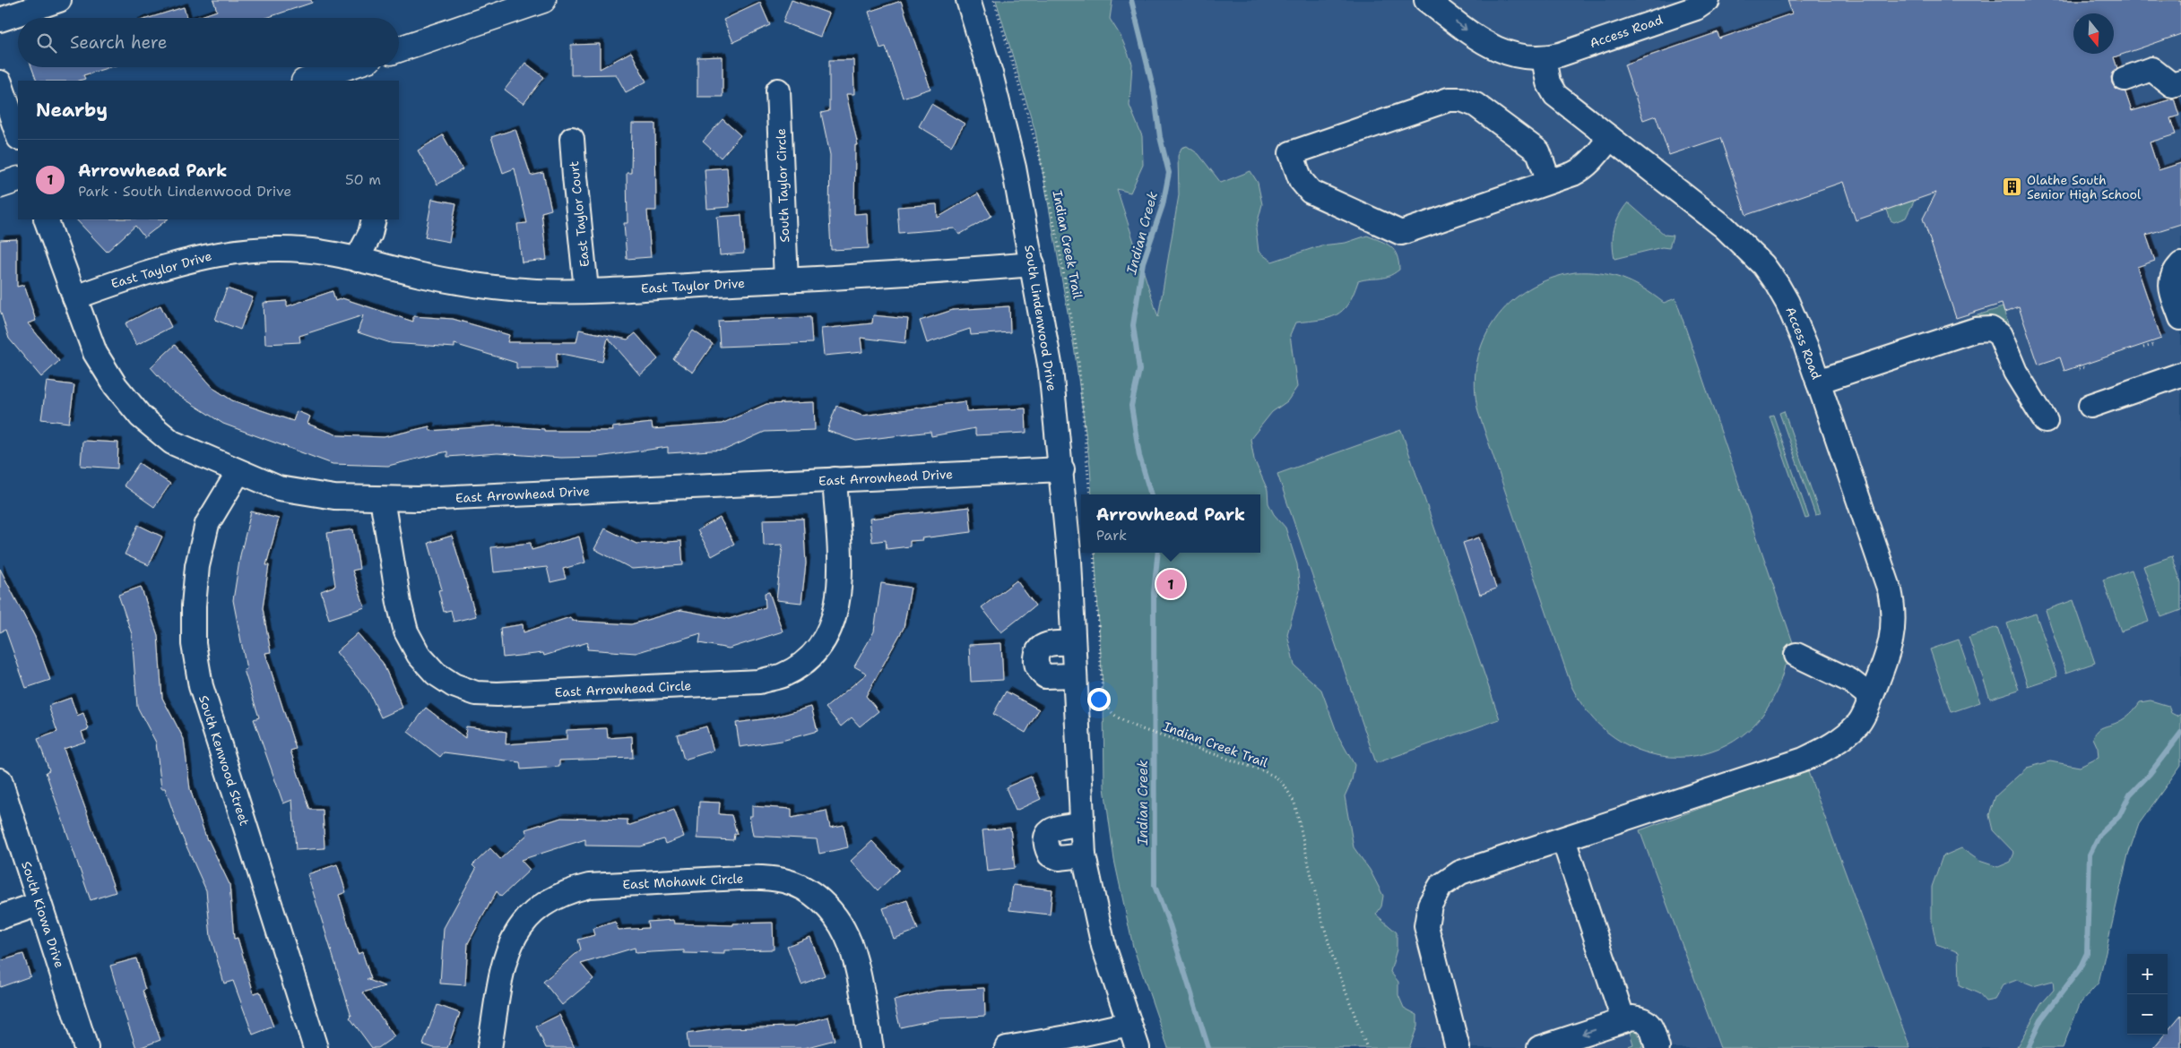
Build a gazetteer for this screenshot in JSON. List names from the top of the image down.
{
  "streets": {
    "street": [
      "Access Road",
      "South Taylor Circle",
      "East Taylor Court",
      "East Taylor Drive",
      "South Lindenwood Drive",
      "East Arrowhead Drive",
      "East Arrowhead Circle",
      "South Kenwood Street",
      "East Mohawk Circle",
      "South Kiowa Drive"
    ],
    "path": ["Indian Creek Trail"]
  },
  "crossings": [
    ["South Taylor Circle", "East Taylor Drive"],
    ["East Taylor Court", "East Taylor Drive"],
    ["East Taylor Drive", "South Lindenwood Drive"],
    ["East Taylor Drive", "East Arrowhead Drive"],
    ["South Lindenwood Drive", "East Arrowhead Drive"],
    ["East Arrowhead Drive", "East Arrowhead Circle"],
    ["East Arrowhead Drive", "South Kenwood Street"]
  ],
  "water": ["Indian Creek"],
  "places": {
    "building": ["Olathe South Senior High School"]
  },
  "north": "bottom",
  "page": {
    "search": "Search here",
    "heading": "Nearby",
    "list": [
      {
        "mark": "1",
        "name": "Arrowhead Park",
        "note": "Park · South Lindenwood Drive",
        "value": "50 m"
      }
    ],
    "popup": ["Arrowhead Park", "Park"],
    "pins": "1",
    "map_buttons": ["+", "−"]
  }
}
